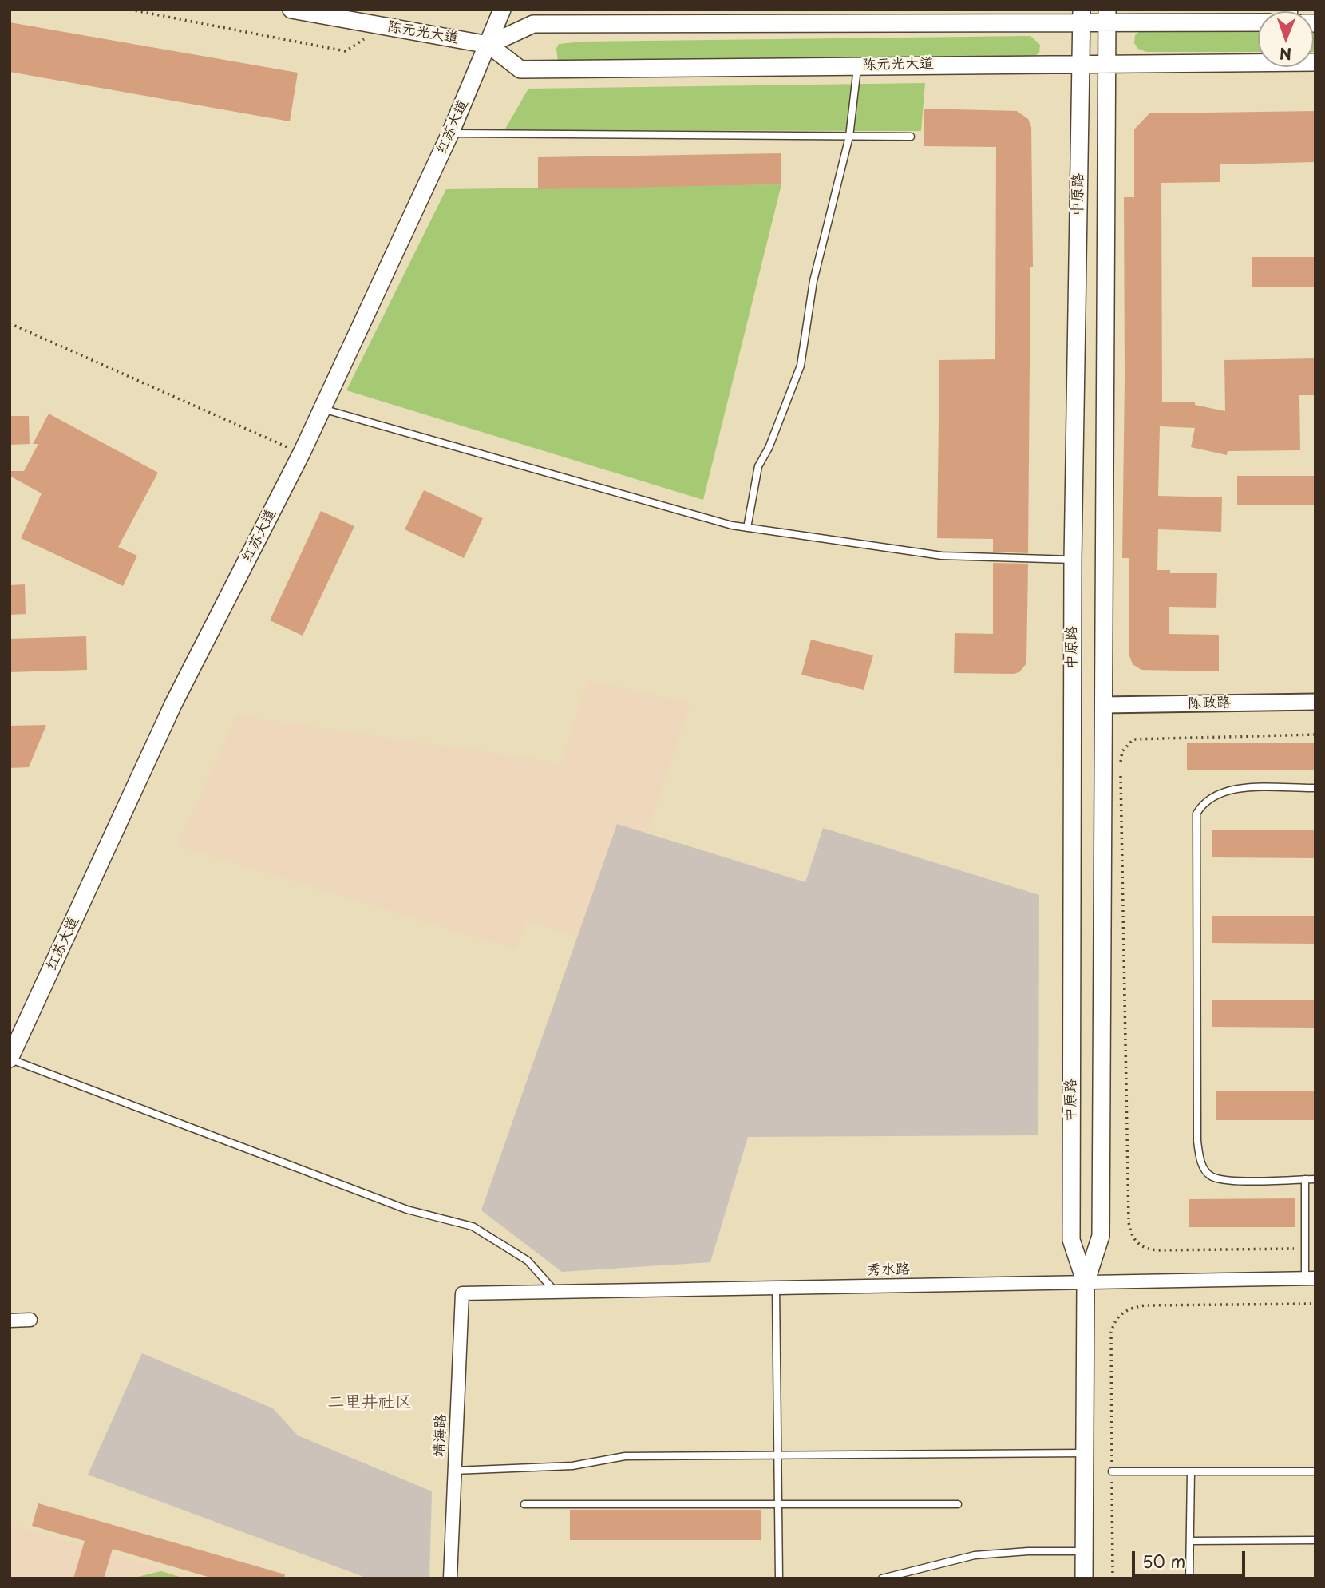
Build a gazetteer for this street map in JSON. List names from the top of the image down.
{
  "streets": {
    "main road": ["陈元光大道", "红苏大道", "中原路"],
    "street": ["陈政路", "秀水路", "靖海路"]
  },
  "crossings": [
    ["陈元光大道", "红苏大道"],
    ["陈元光大道", "中原路"],
    ["中原路", "陈政路"],
    ["中原路", "秀水路"],
    ["秀水路", "靖海路"]
  ],
  "districts": ["二里井社区"],
  "scale_bar": "50 m",
  "north": "bottom"
}
